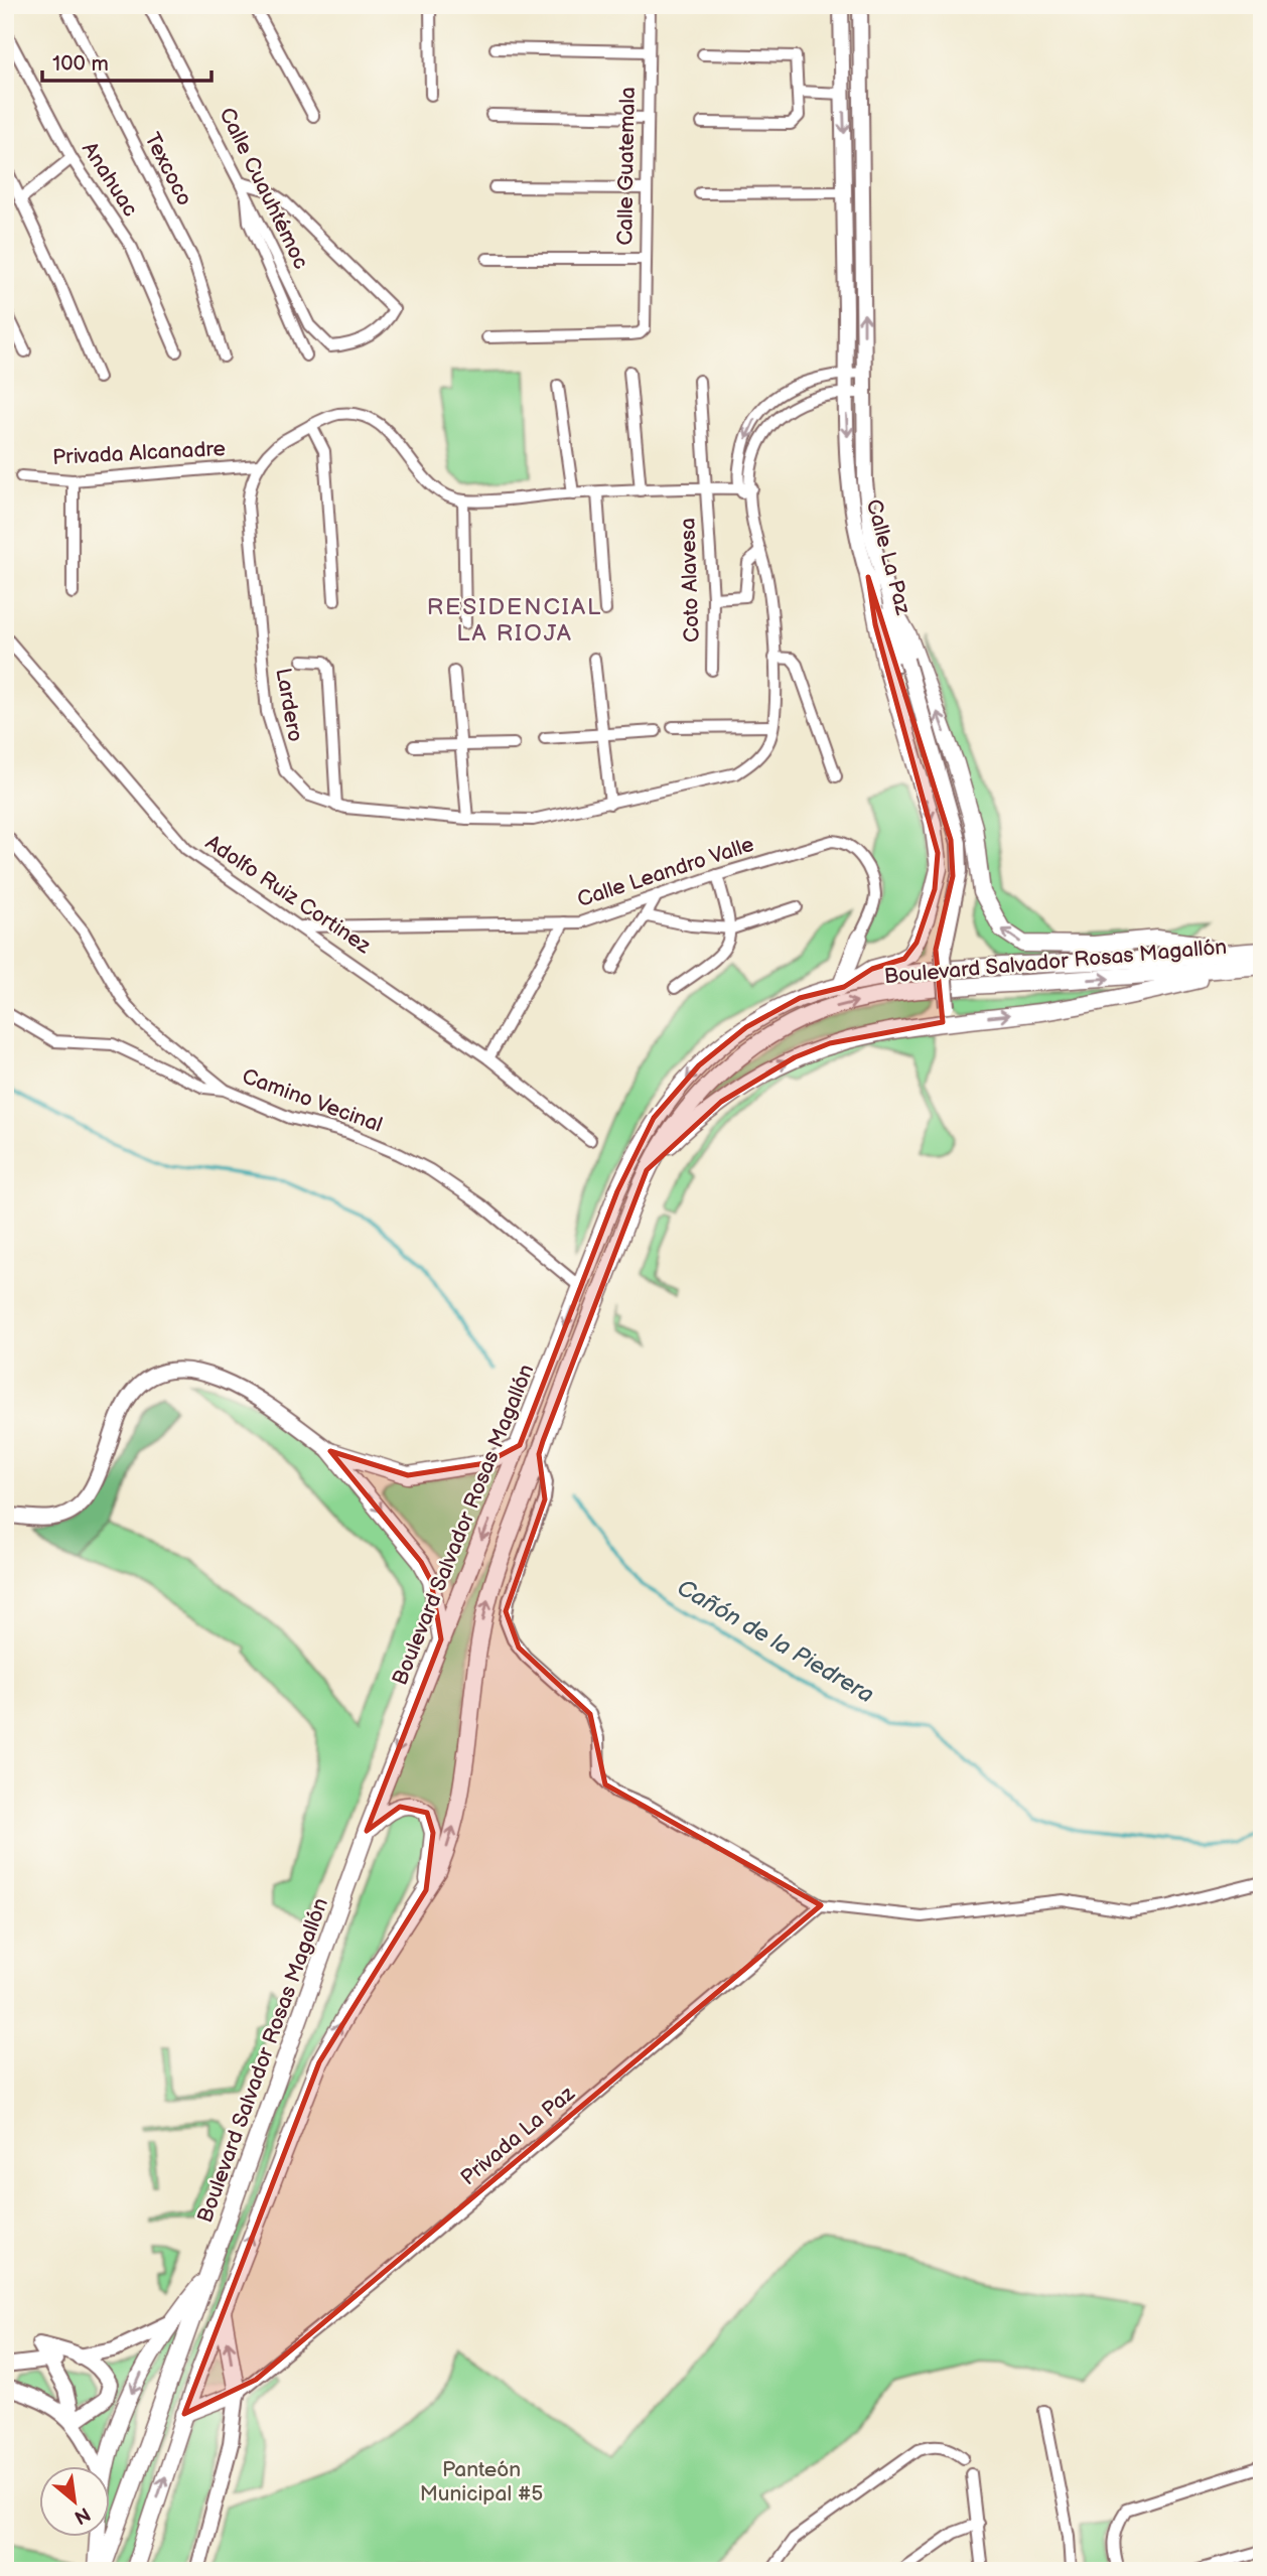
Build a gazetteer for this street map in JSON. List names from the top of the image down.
{
  "streets": {
    "highway": ["Boulevard Salvador Rosas Magallón"],
    "main road": ["Calle La Paz"],
    "street": [
      "Calle Guatemala",
      "Texcoco",
      "Anahuac",
      "Calle Cuauhtémoc",
      "Privada Alcanadre",
      "Coto Alavesa",
      "Lardero",
      "Calle Leandro Valle",
      "Adolfo Ruiz Cortinez",
      "Camino Vecinal",
      "Privada La Paz"
    ]
  },
  "crossings": [
    ["Privada Alcanadre", "Lardero"],
    ["Calle Leandro Valle", "Adolfo Ruiz Cortinez"],
    ["Boulevard Salvador Rosas Magallón", "Camino Vecinal"]
  ],
  "districts": ["RESIDENCIAL LA RIOJA"],
  "water": ["Cañón de la Piedrera"],
  "parks": ["Panteón Municipal #5"],
  "scale_bar": "100 m",
  "north": "bottom right"
}
